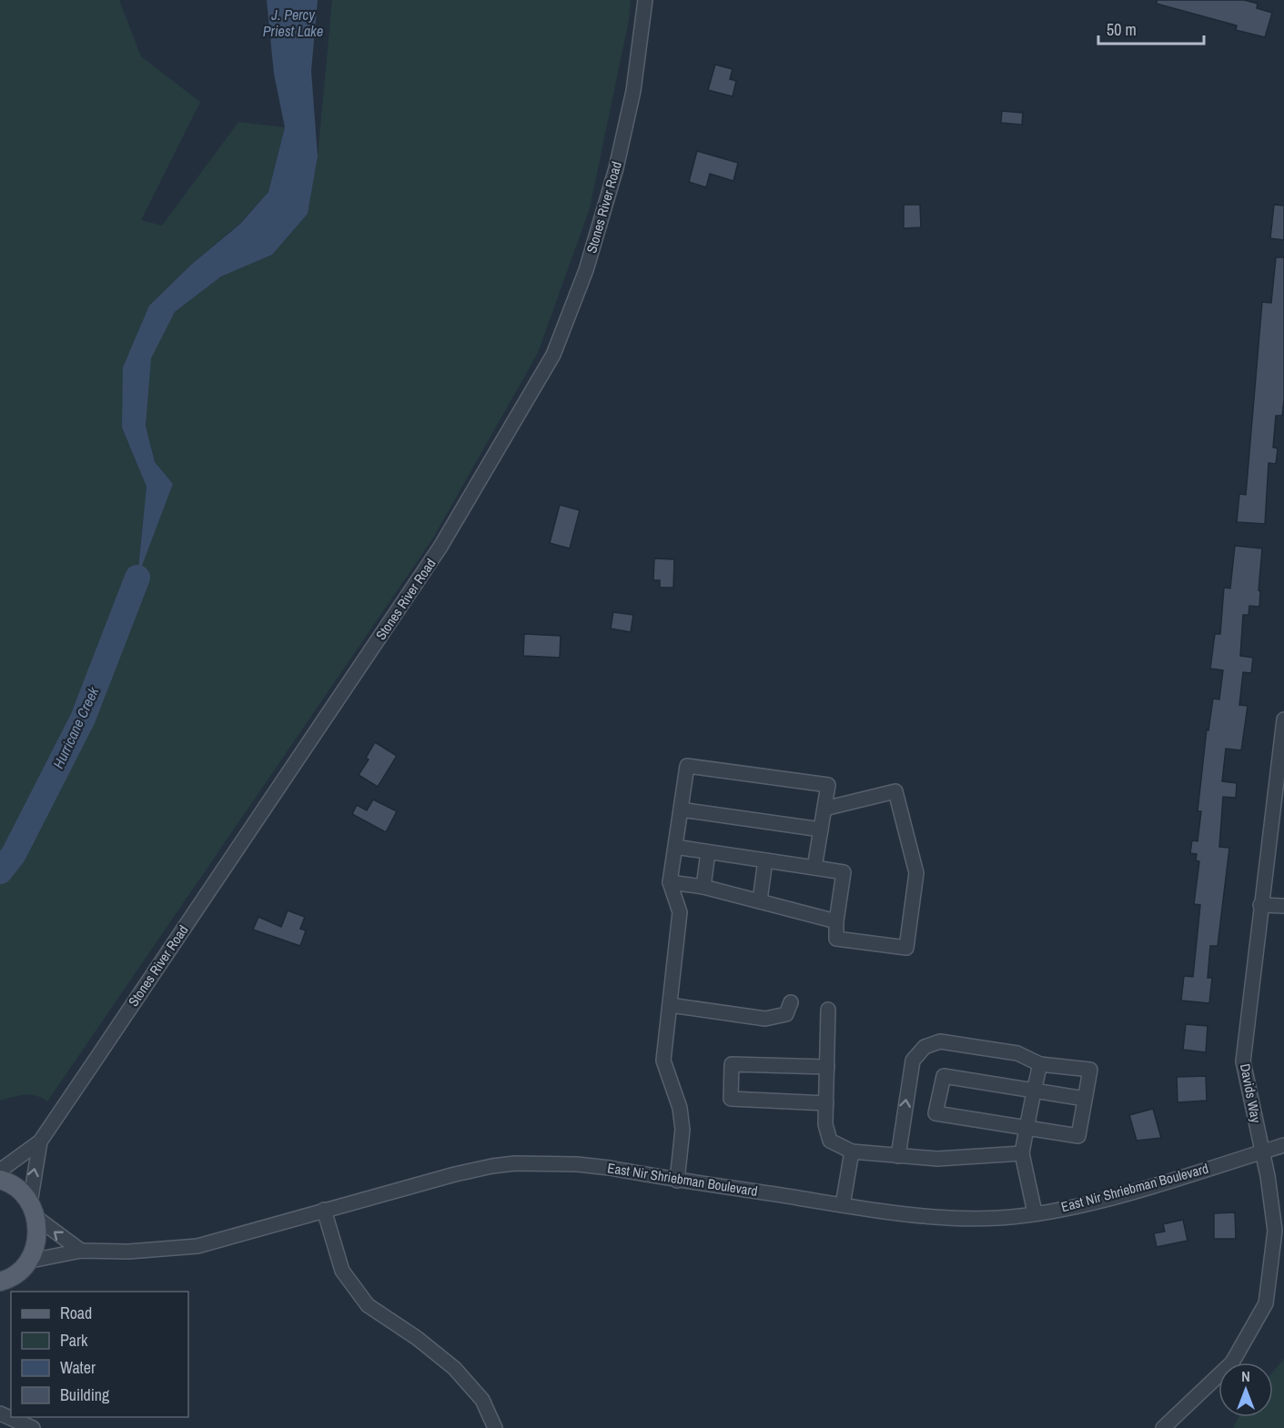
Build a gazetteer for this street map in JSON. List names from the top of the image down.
{
  "streets": {
    "main road": ["Stones River Road"],
    "street": ["Davids Way", "East Nir Shriebman Boulevard"]
  },
  "crossings": [
    ["Stones River Road", "East Nir Shriebman Boulevard"],
    ["Davids Way", "East Nir Shriebman Boulevard"]
  ],
  "water": ["J. Percy Priest Lake", "Hurricane Creek"],
  "legend": [
    "Road",
    "Park",
    "Water",
    "Building"
  ],
  "scale_bar": "50 m",
  "north": "top"
}
